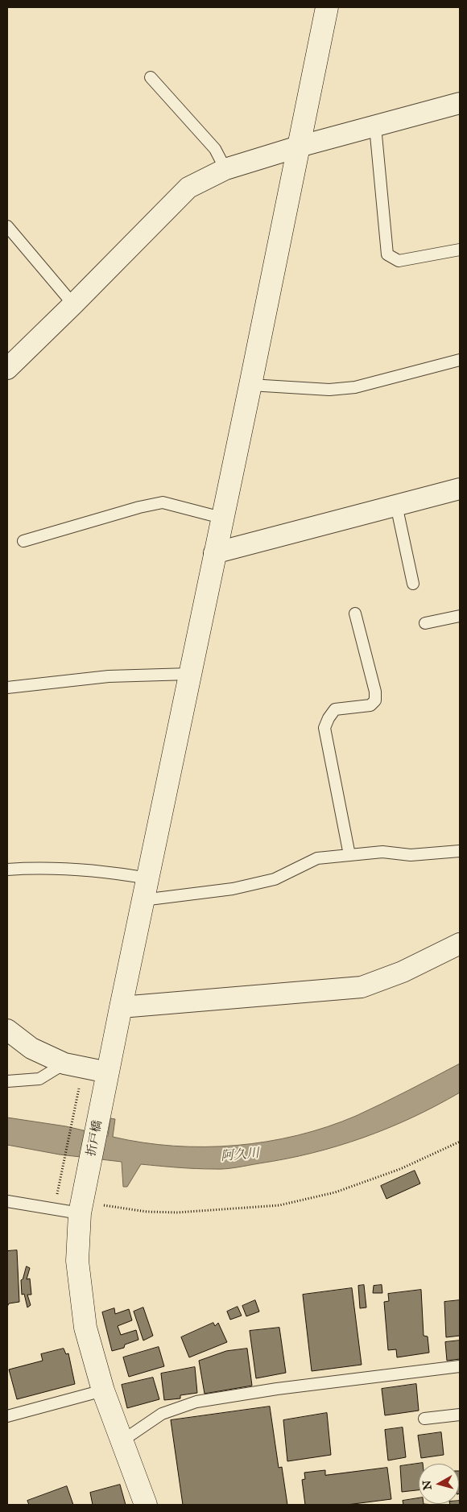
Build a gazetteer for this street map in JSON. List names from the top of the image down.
{
  "streets": {
    "street": ["折戸橋"]
  },
  "water": ["阿久川"],
  "north": "left"
}
